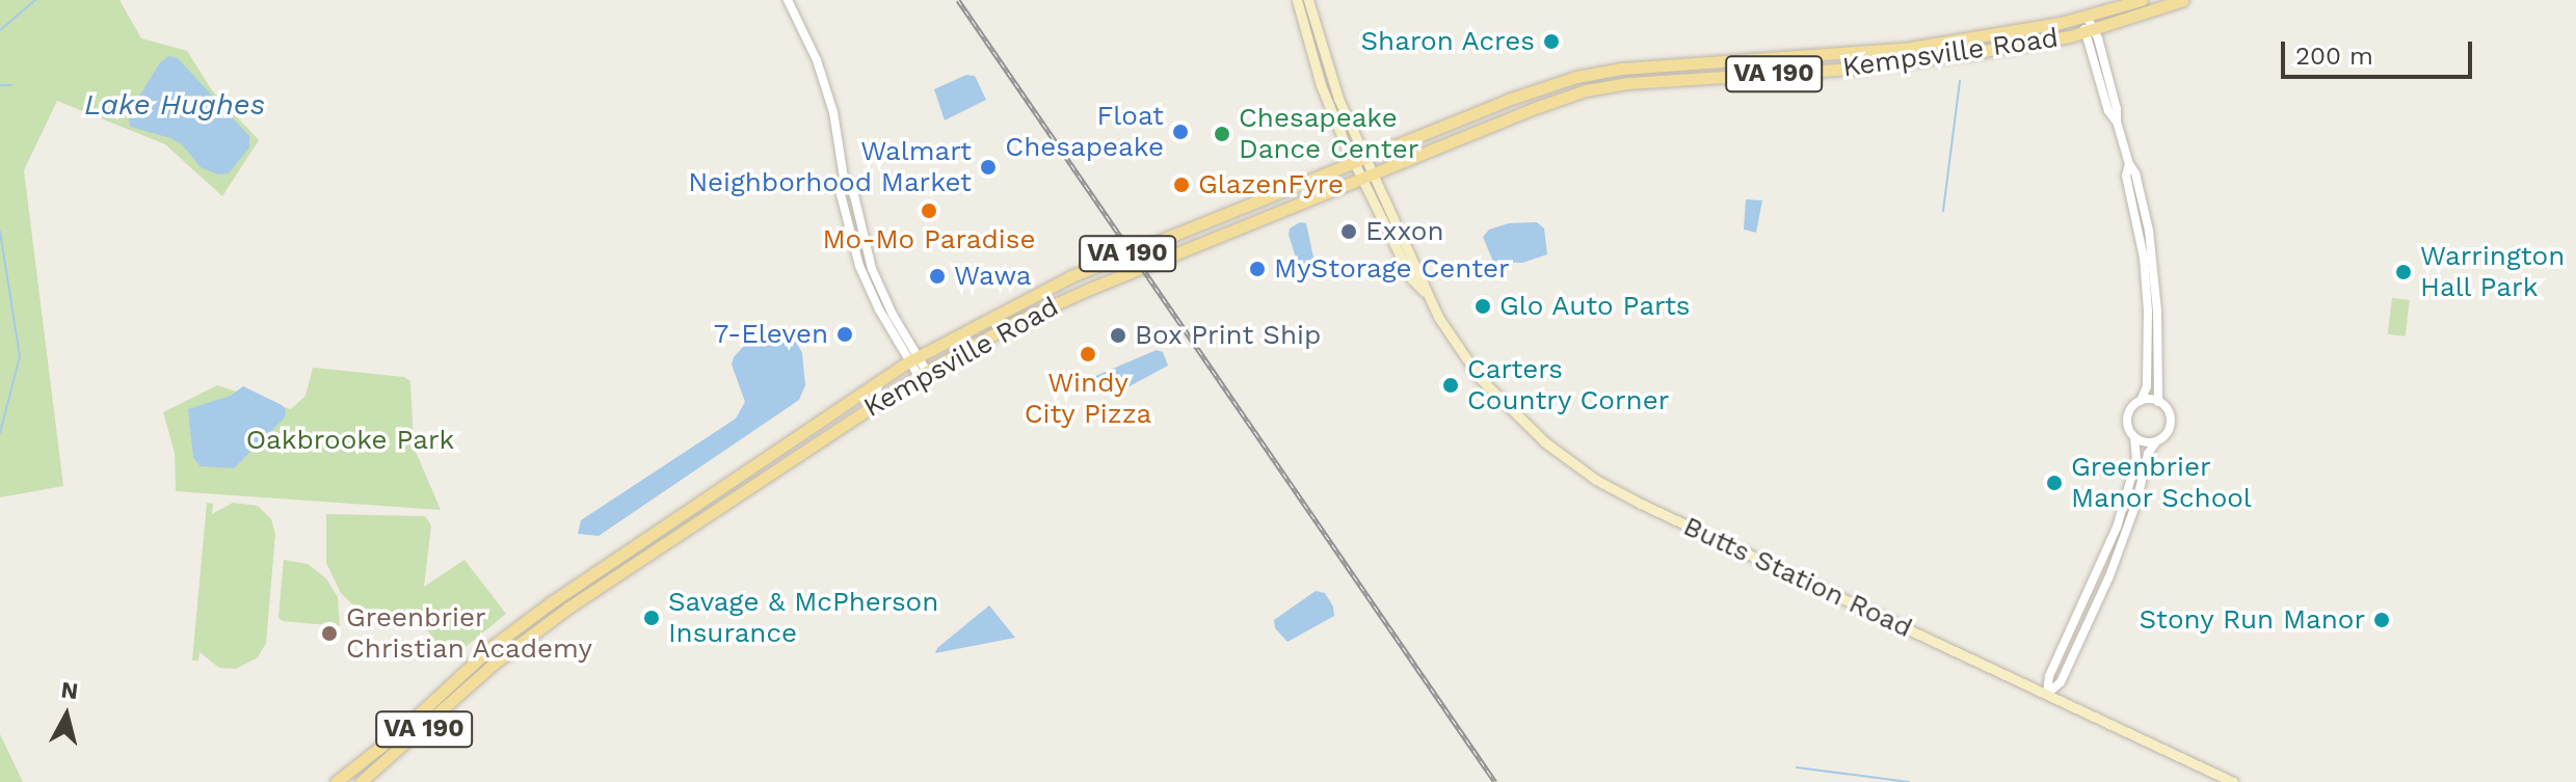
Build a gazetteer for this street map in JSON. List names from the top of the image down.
{
  "streets": {
    "main road": ["Kempsville Road", "VA 190", "Butts Station Road"]
  },
  "crossings": [
    ["Kempsville Road", "Butts Station Road"]
  ],
  "water": ["Lake Hughes"],
  "parks": ["Oakbrooke Park"],
  "places": [
    "Sharon Acres",
    "Float Chesapeake",
    "Chesapeake Dance Center",
    "Walmart Neighborhood Market",
    "GlazenFyre",
    "Mo-Mo Paradise",
    "Exxon",
    "MyStorage Center",
    "Warrington Hall Park",
    "Wawa",
    "Glo Auto Parts",
    "7-Eleven",
    "Box Print Ship",
    "Windy City Pizza",
    "Carters Country Corner",
    "Greenbrier Manor School",
    "Savage & McPherson Insurance",
    "Stony Run Manor",
    "Greenbrier Christian Academy"
  ],
  "scale_bar": "200 m",
  "north": "top"
}
